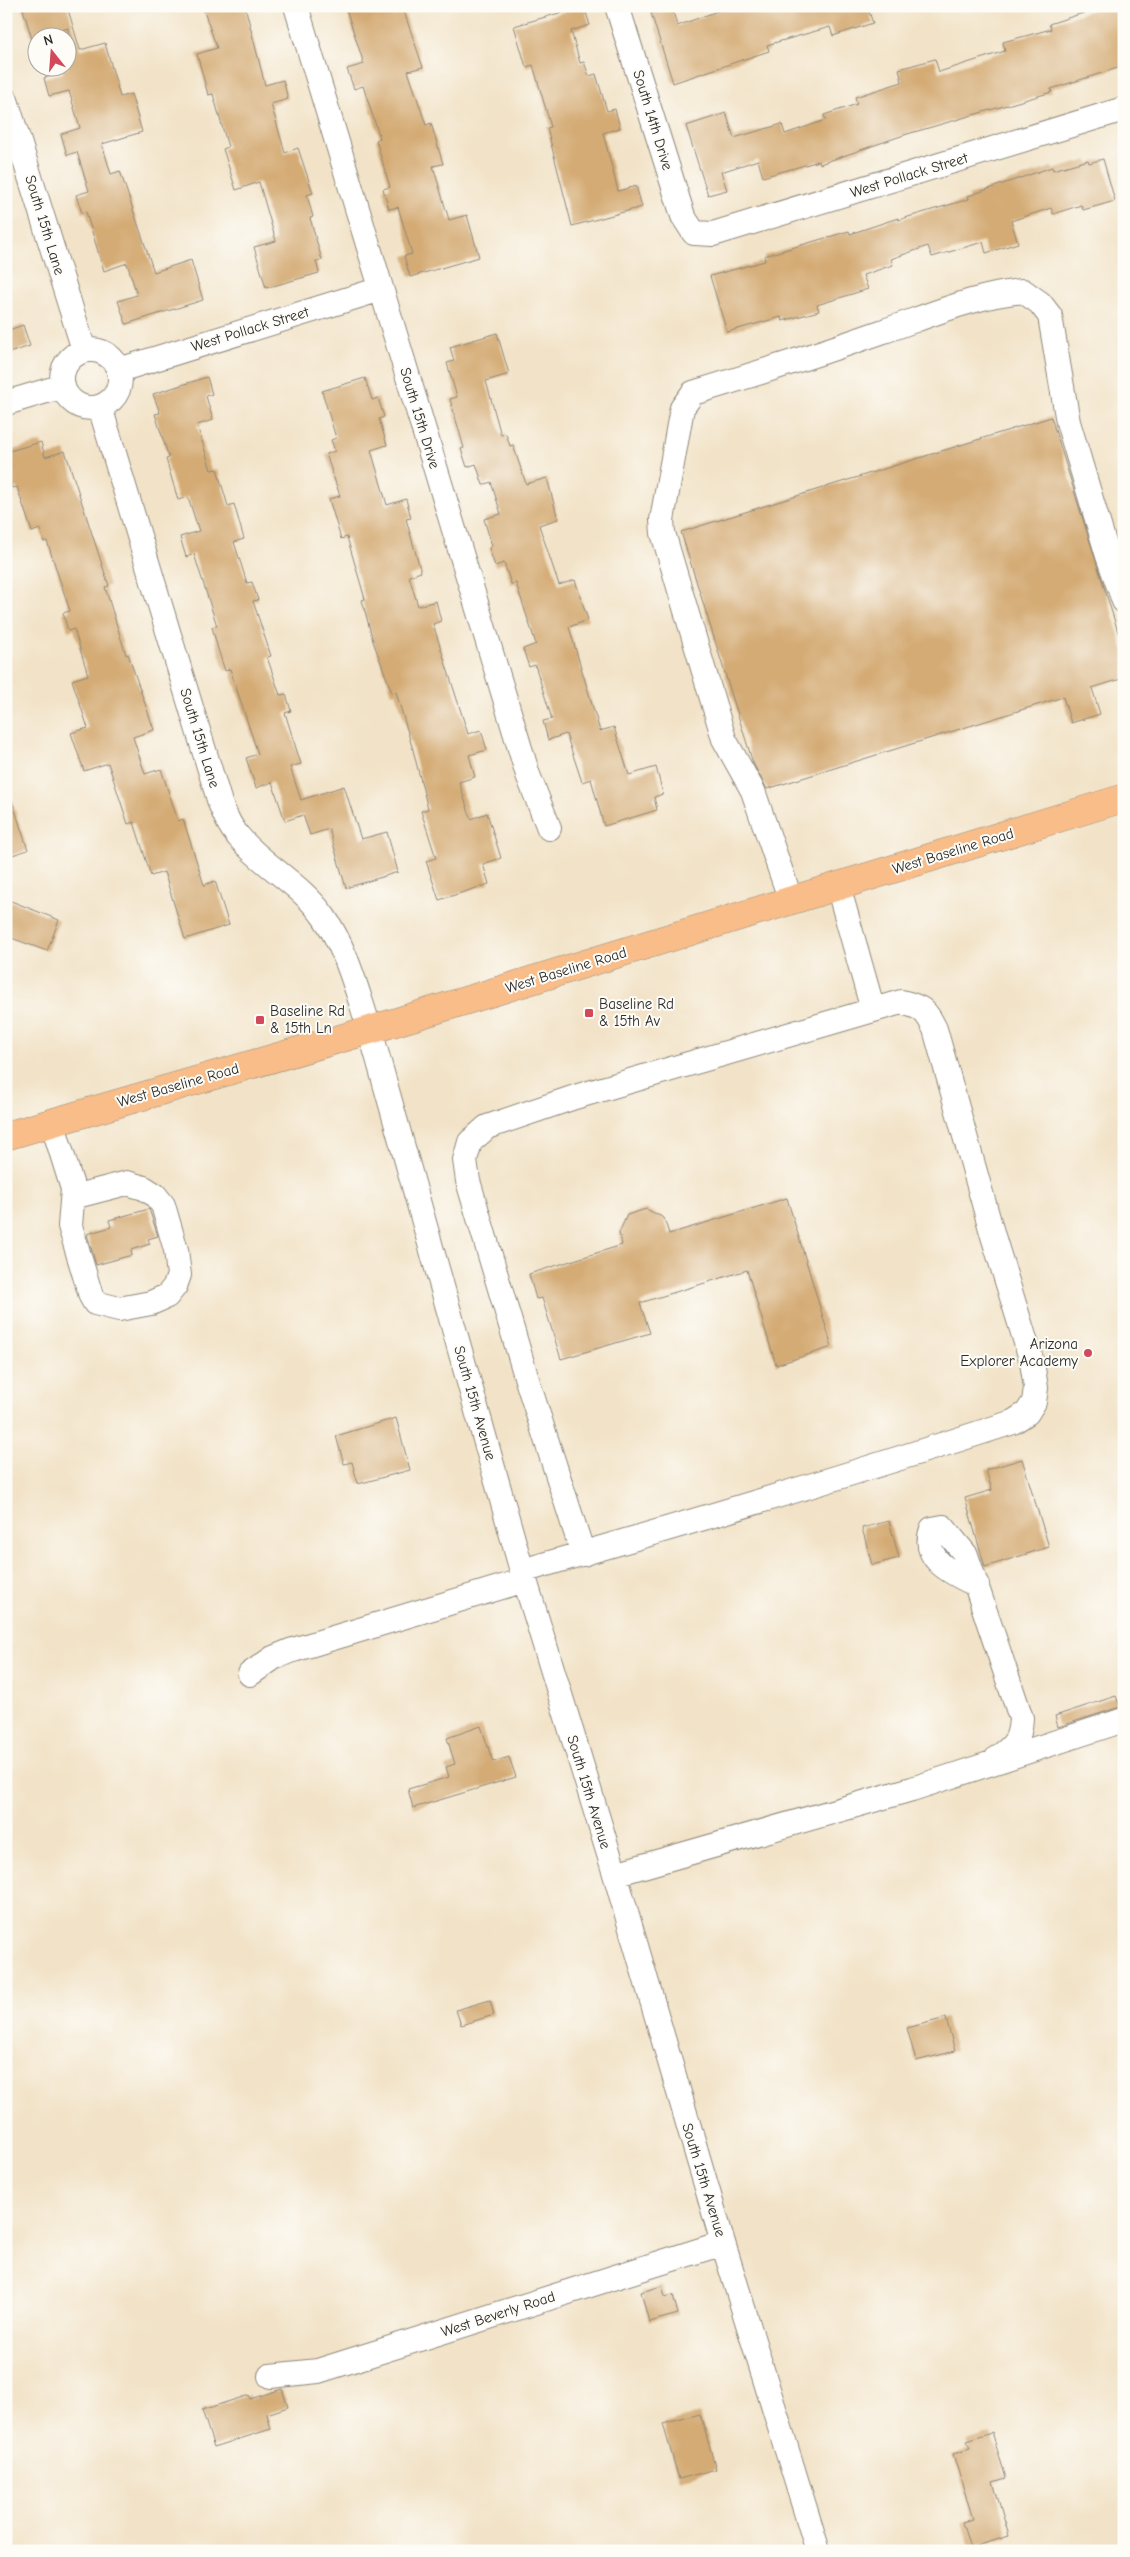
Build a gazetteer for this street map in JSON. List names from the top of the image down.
{
  "streets": {
    "main road": ["West Baseline Road"],
    "street": [
      "South 14th Drive",
      "West Pollack Street",
      "South 15th Lane",
      "South 15th Drive",
      "South 15th Avenue",
      "West Beverly Road"
    ]
  },
  "crossings": [
    ["South 14th Drive", "West Pollack Street"],
    ["West Pollack Street", "South 15th Lane"],
    ["West Pollack Street", "South 15th Drive"],
    ["South 15th Lane", "West Baseline Road"],
    ["South 15th Lane", "South 15th Avenue"],
    ["West Baseline Road", "South 15th Avenue"],
    ["South 15th Avenue", "West Beverly Road"]
  ],
  "places": {
    "transit": ["Baseline Rd & 15th Av", "Baseline Rd & 15th Ln"],
    "other": ["Arizona Explorer Academy"]
  },
  "north": "top"
}
